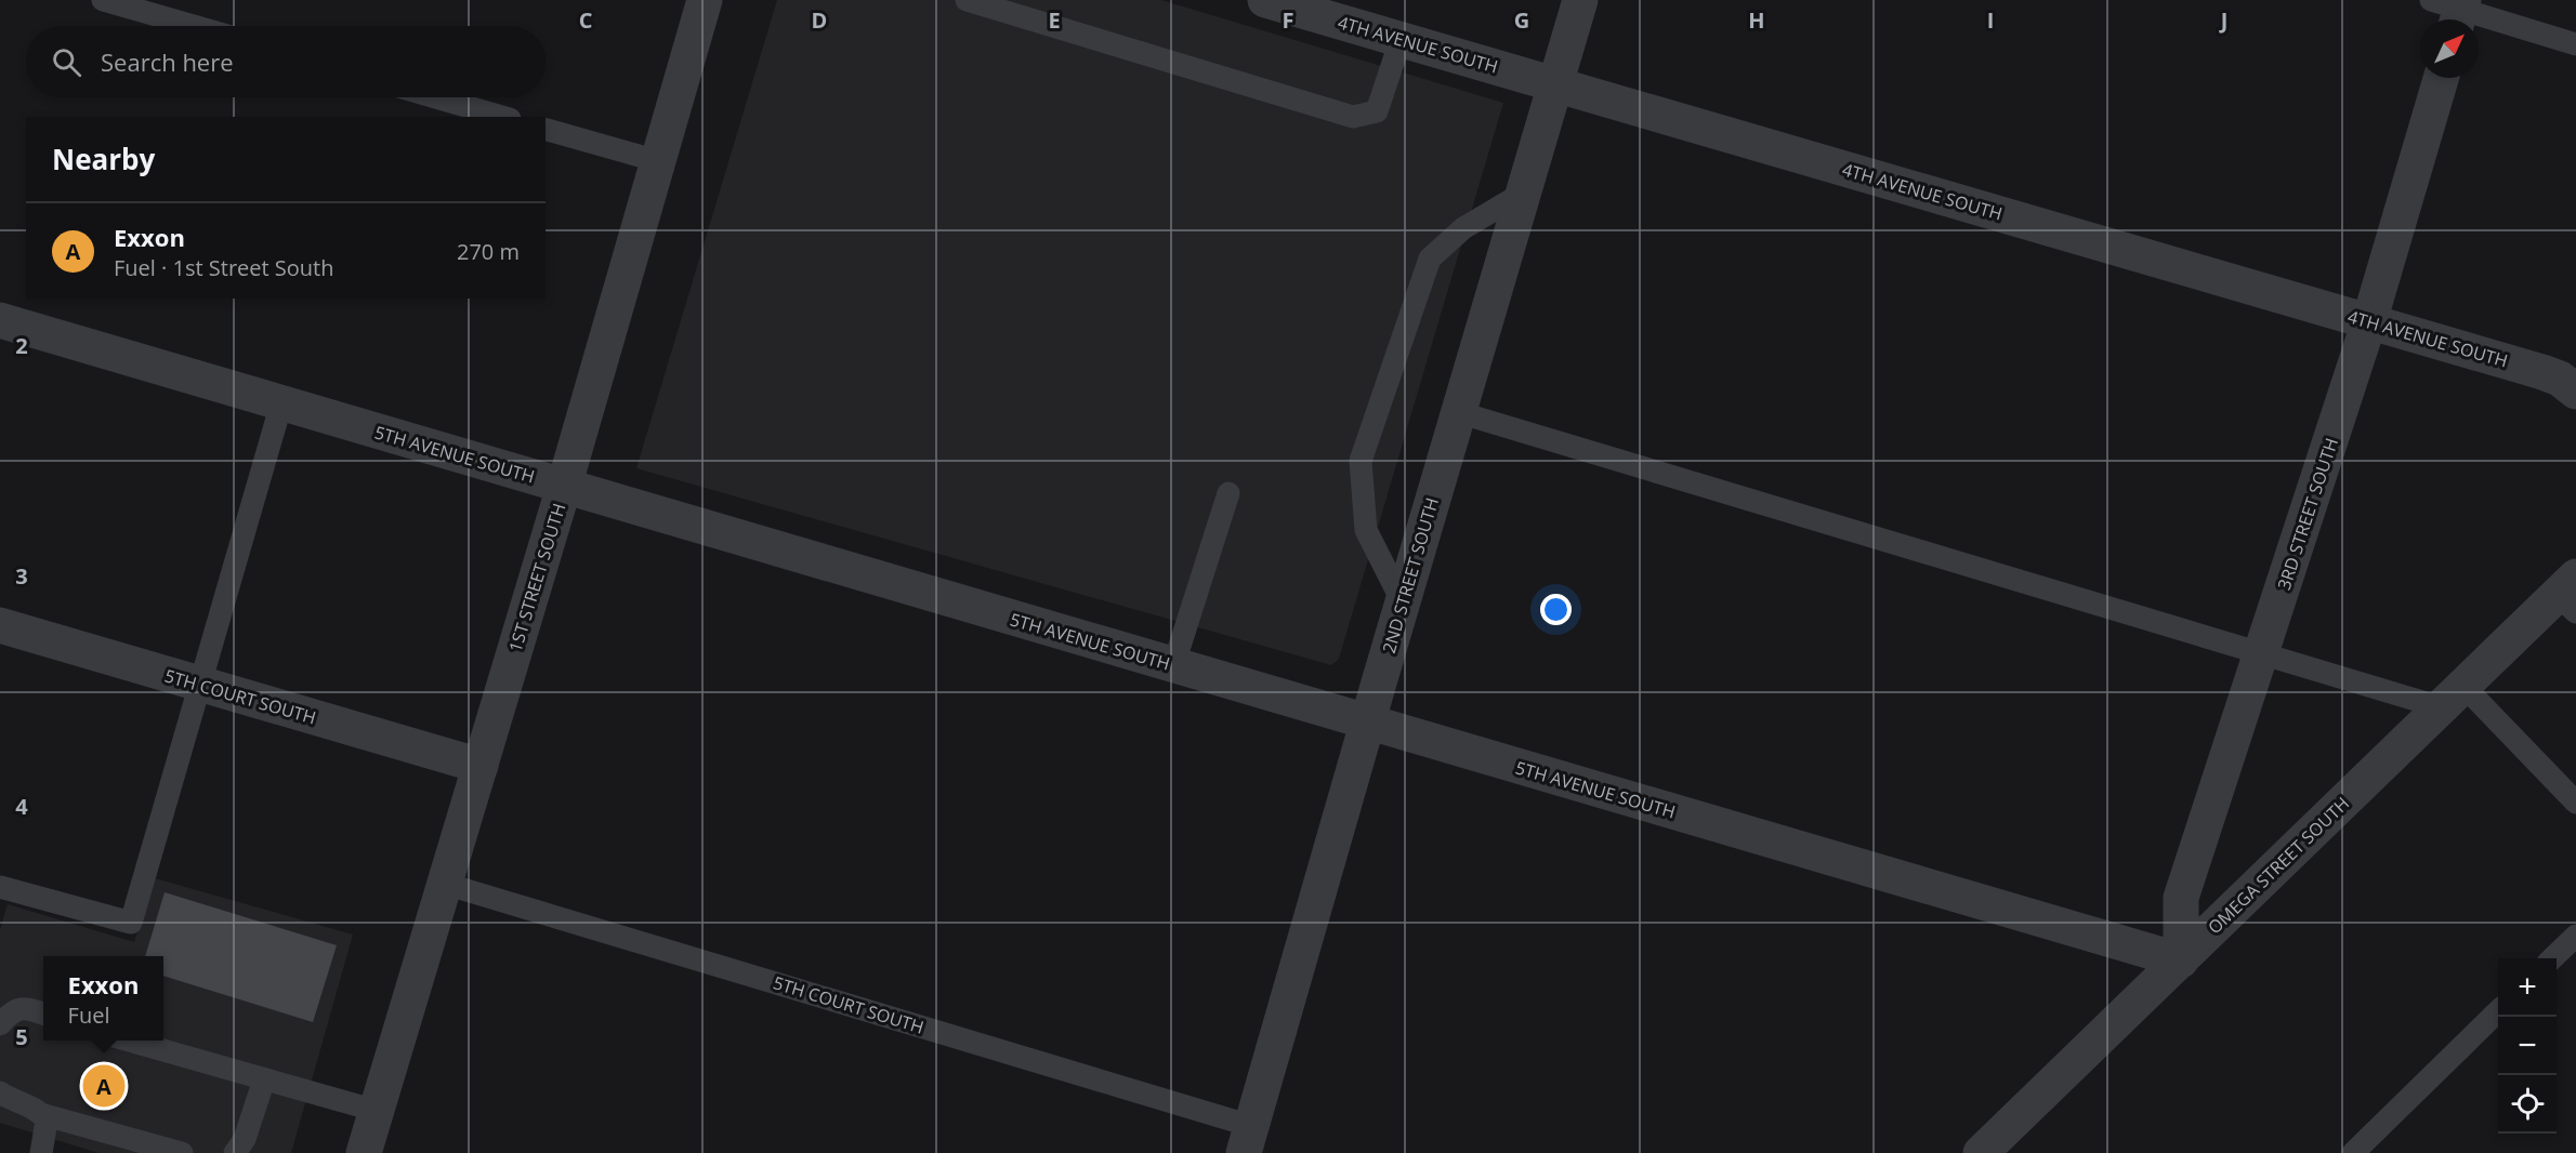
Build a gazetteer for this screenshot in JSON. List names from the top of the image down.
{
  "streets": {
    "street": [
      "4TH AVENUE SOUTH",
      "5TH AVENUE SOUTH",
      "3RD STREET SOUTH",
      "2ND STREET SOUTH",
      "1ST STREET SOUTH",
      "5TH COURT SOUTH",
      "OMEGA STREET SOUTH"
    ]
  },
  "crossings": [
    ["4TH AVENUE SOUTH", "3RD STREET SOUTH"],
    ["4TH AVENUE SOUTH", "2ND STREET SOUTH"],
    ["5TH AVENUE SOUTH", "3RD STREET SOUTH"],
    ["5TH AVENUE SOUTH", "2ND STREET SOUTH"],
    ["5TH AVENUE SOUTH", "1ST STREET SOUTH"],
    ["5TH AVENUE SOUTH", "OMEGA STREET SOUTH"],
    ["3RD STREET SOUTH", "OMEGA STREET SOUTH"],
    ["2ND STREET SOUTH", "5TH COURT SOUTH"],
    ["1ST STREET SOUTH", "5TH COURT SOUTH"]
  ],
  "north": "top right",
  "page": {
    "search": "Search here",
    "heading": "Nearby",
    "list": [
      {
        "mark": "A",
        "name": "Exxon",
        "note": "Fuel · 1st Street South",
        "value": "270 m"
      }
    ],
    "popup": ["Exxon", "Fuel"],
    "map_buttons": ["+", "−"],
    "pins": "A"
  },
  "grid": {
    "columns": [
      "C",
      "D",
      "E",
      "F",
      "G",
      "H",
      "I",
      "J"
    ],
    "rows": [
      "2",
      "3",
      "4",
      "5"
    ]
  }
}
